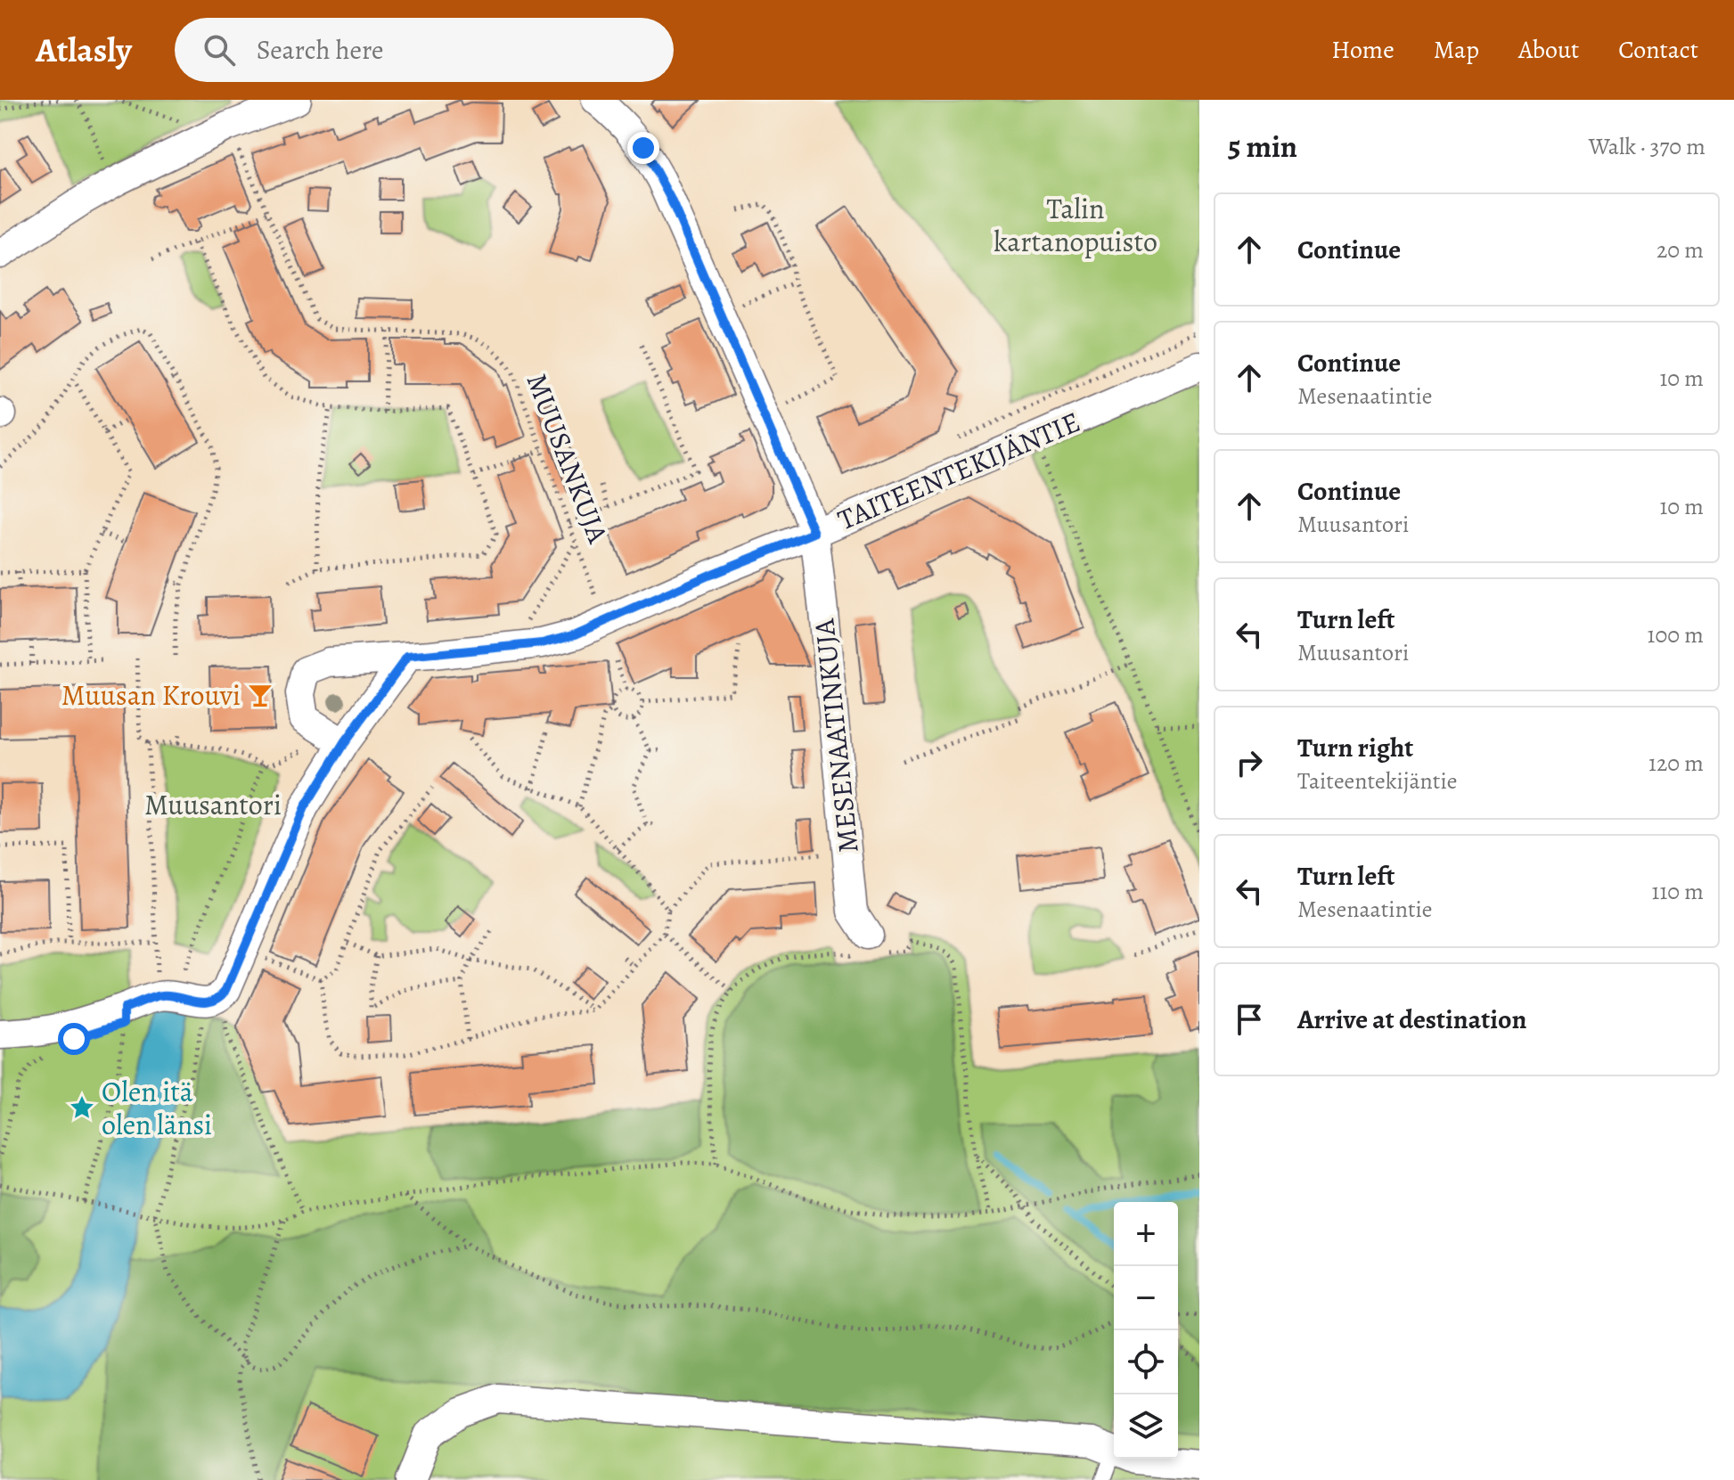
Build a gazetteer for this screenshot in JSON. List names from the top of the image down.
{
  "streets": {
    "street": ["TAITEENTEKIJÄNTIE", "MESENAATINKUJA"],
    "path": ["MUUSANKUJA"]
  },
  "crossings": [
    ["TAITEENTEKIJÄNTIE", "MESENAATINKUJA"]
  ],
  "parks": ["Talin kartanopuisto", "Muusantori"],
  "places": {
    "bar": ["Muusan Krouvi"],
    "place": ["Olen itä olen länsi"]
  },
  "page": {
    "header": "Atlasly",
    "search": "Search here",
    "nav": [
      "Home",
      "Map",
      "About",
      "Contact"
    ],
    "heading": ["5 min", "Walk · 370 m"],
    "list": [
      ["Continue", "20 m"],
      ["Continue", "Mesenaatintie", "10 m"],
      ["Continue", "Muusantori", "10 m"],
      ["Turn left", "Muusantori", "100 m"],
      ["Turn right", "Taiteentekijäntie", "120 m"],
      ["Turn left", "Mesenaatintie", "110 m"],
      "Arrive at destination"
    ],
    "map_buttons": ["+", "−"]
  }
}
